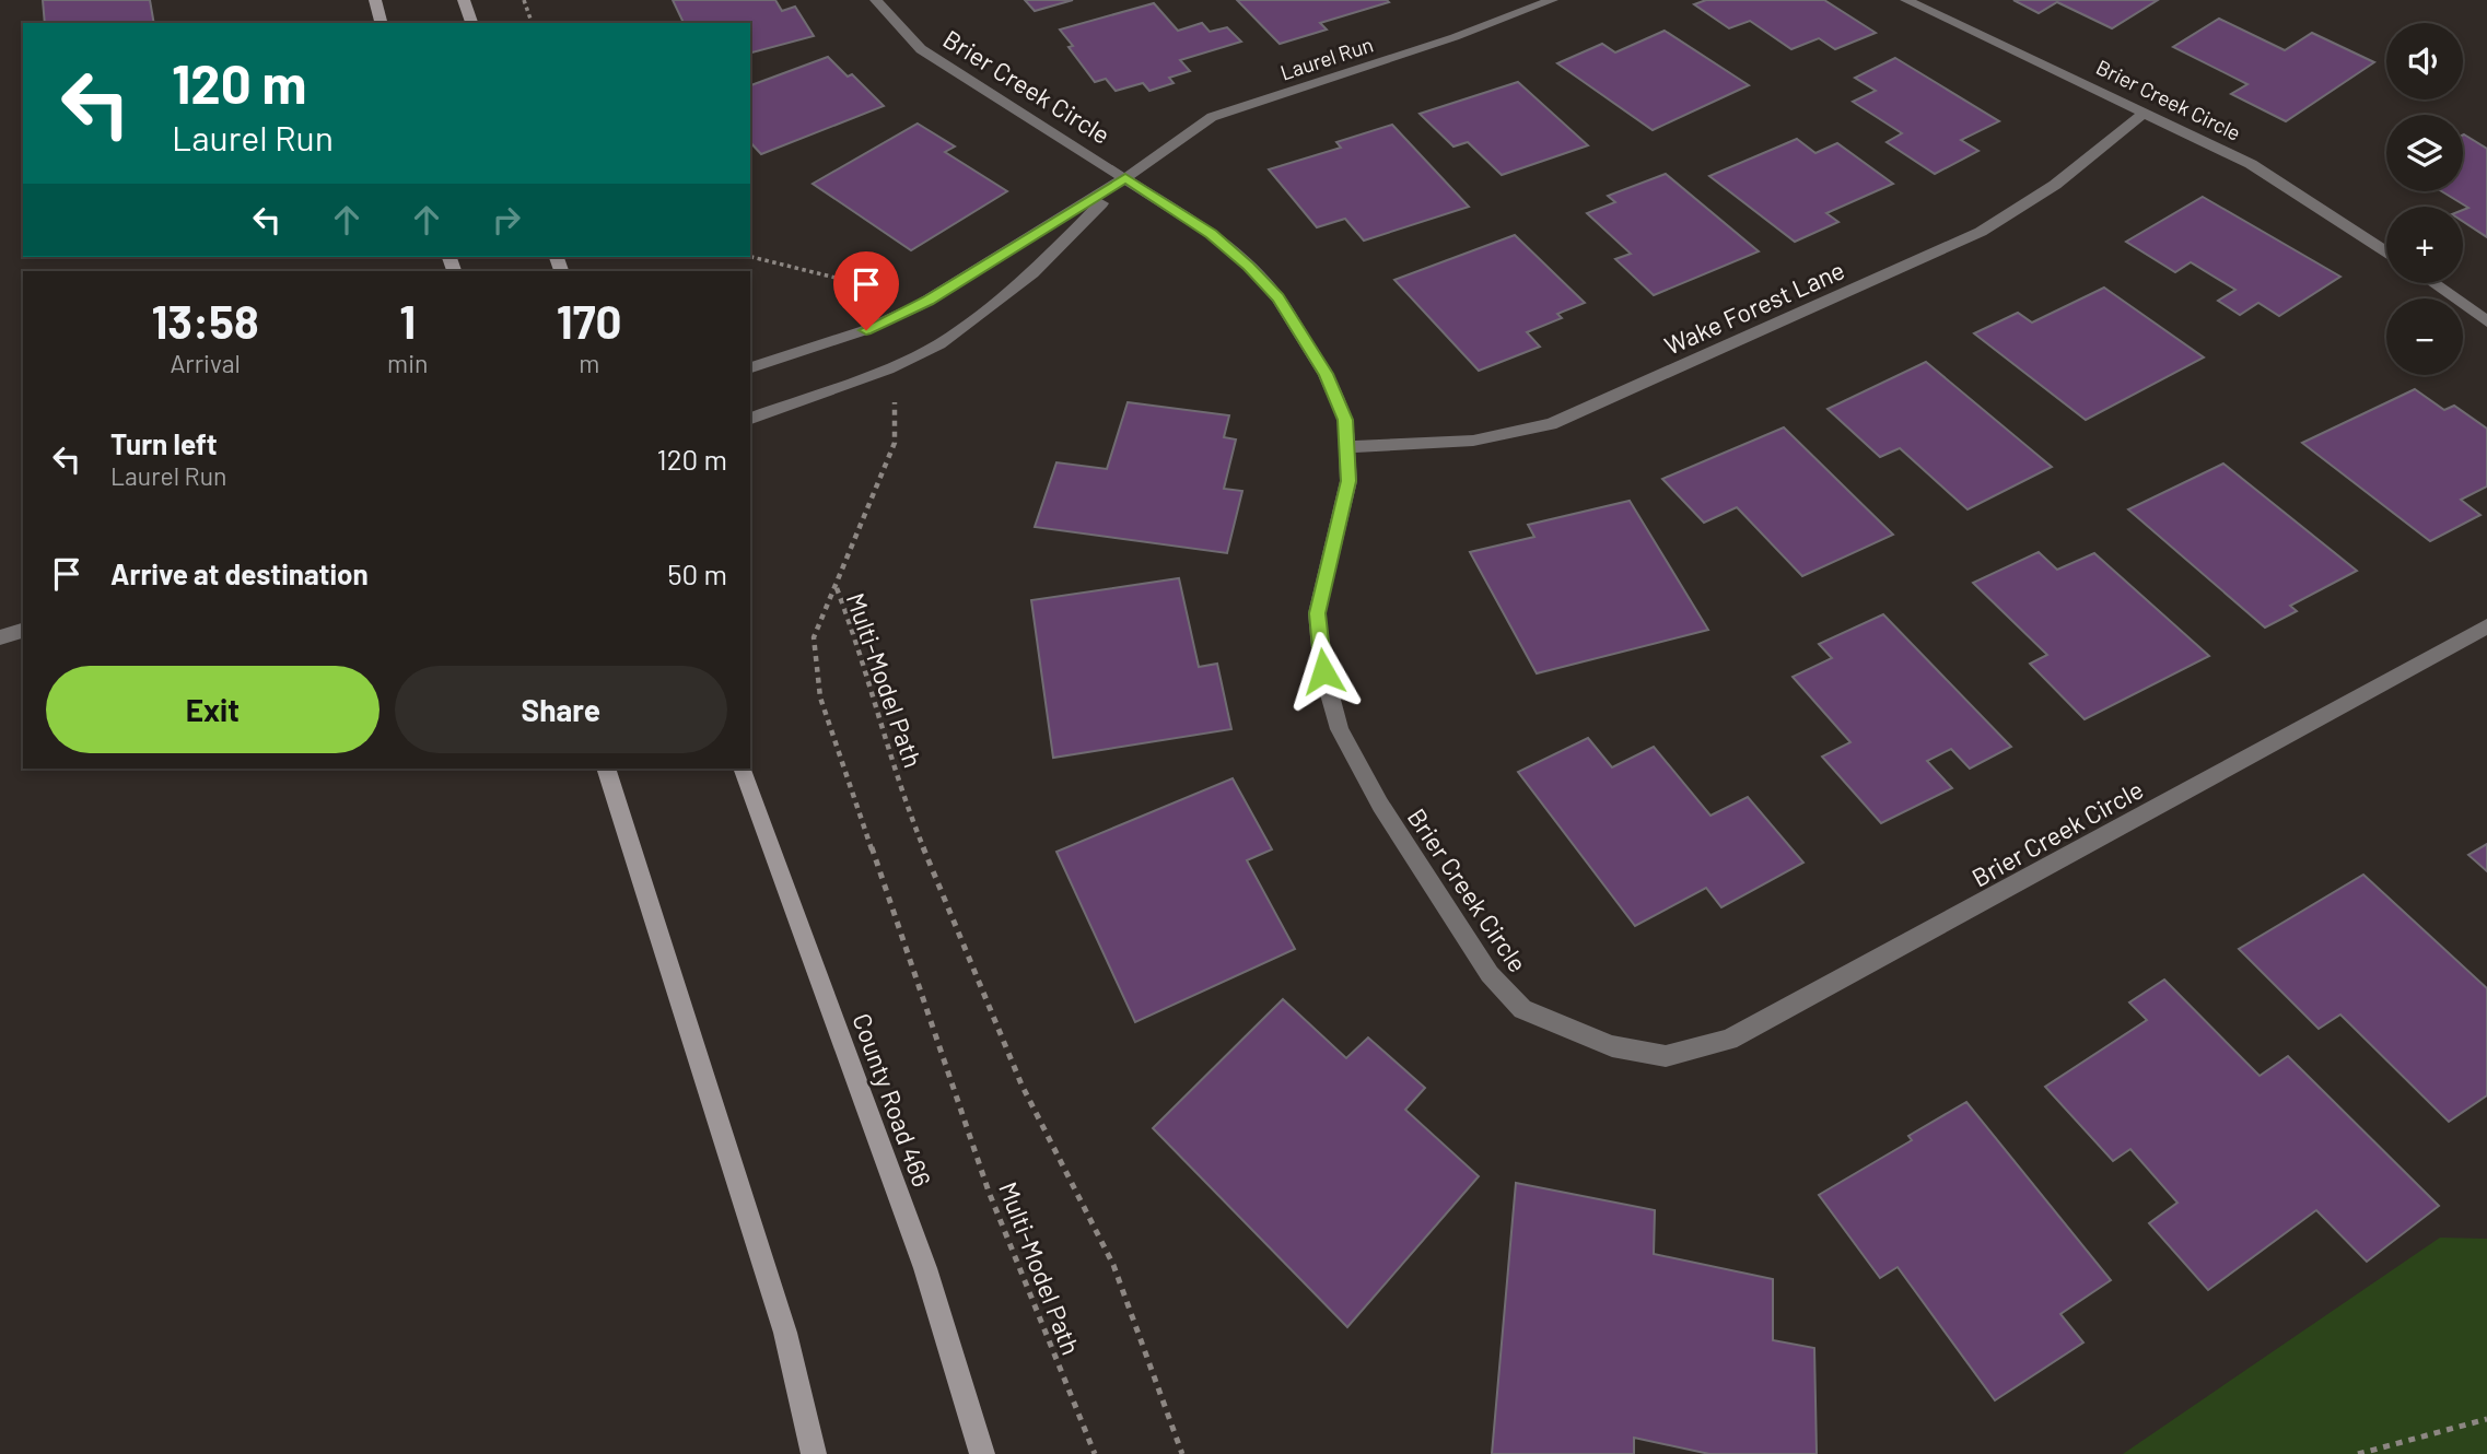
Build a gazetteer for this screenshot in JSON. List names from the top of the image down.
{
  "streets": {
    "main road": ["County Road 466"],
    "street": ["Laurel Run", "Brier Creek Circle", "Wake Forest Lane"],
    "path": ["Multi-Model Path"]
  },
  "crossings": [
    ["Laurel Run", "Brier Creek Circle"],
    ["Brier Creek Circle", "Wake Forest Lane"]
  ],
  "page": {
    "map_buttons": ["+", "−"],
    "turn": ["120 m", "Laurel Run"],
    "eta": [
      "13:58",
      "Arrival",
      "1",
      "min",
      "170",
      "m"
    ],
    "list": [
      {
        "name": "Turn left",
        "note": "Laurel Run",
        "value": "120 m"
      },
      {
        "name": "Arrive at destination",
        "value": "50 m"
      }
    ],
    "buttons": ["Exit", "Share"]
  }
}
